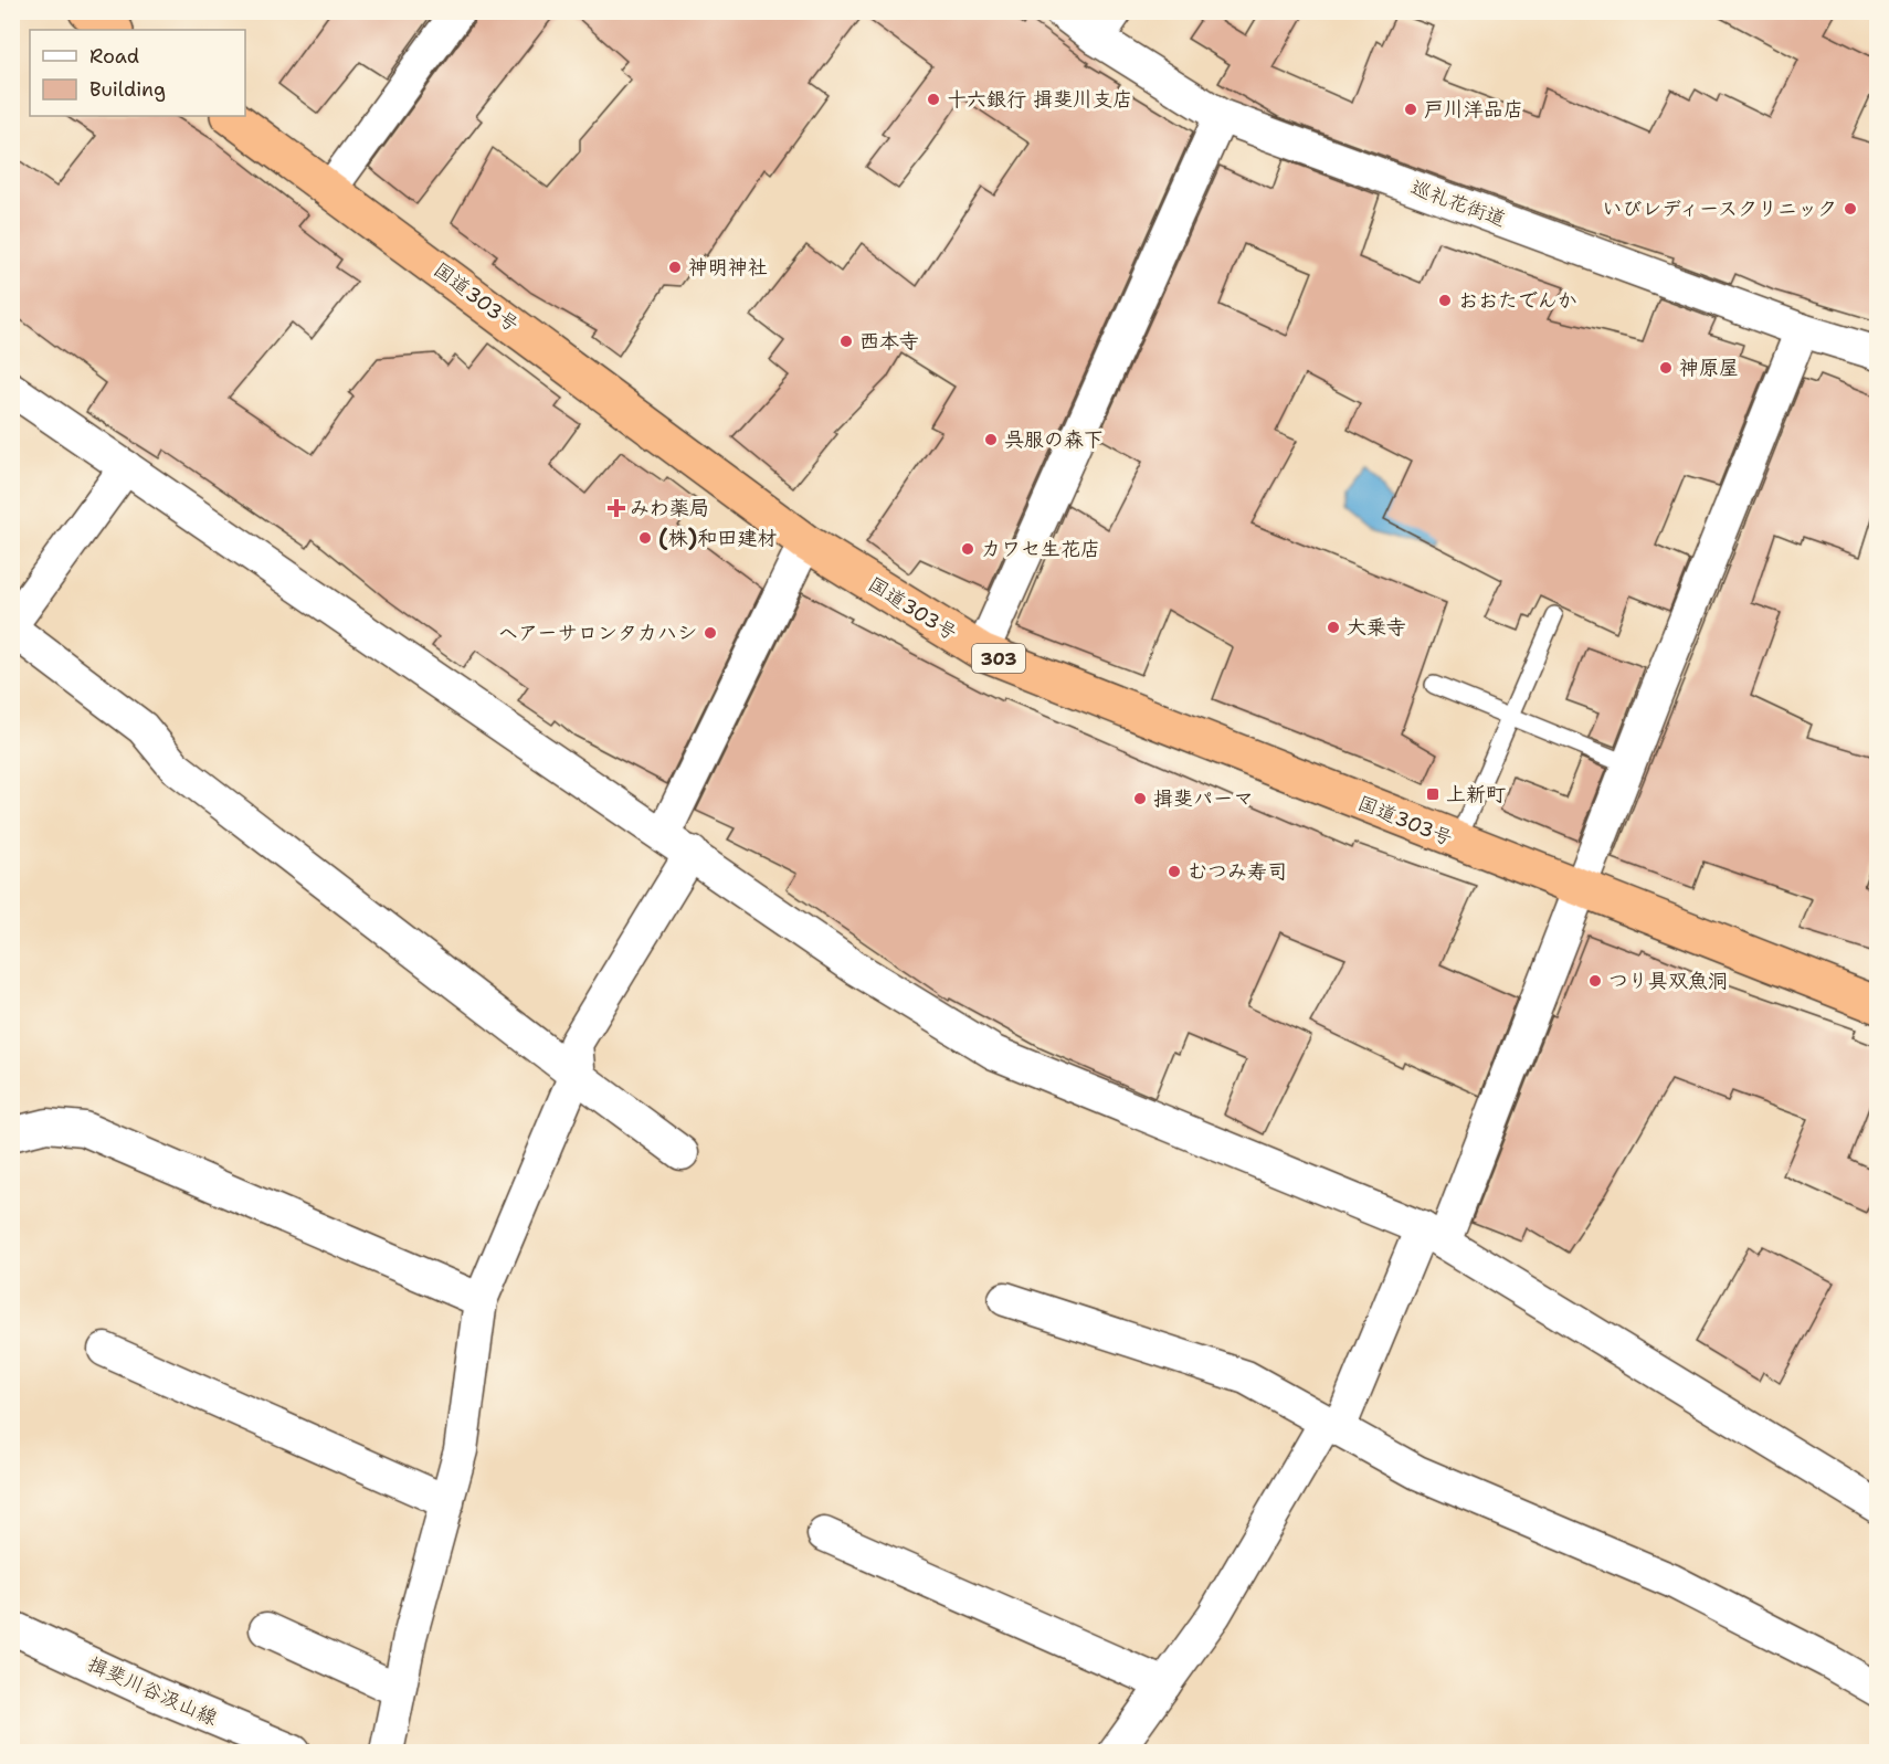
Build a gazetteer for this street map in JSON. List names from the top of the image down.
{
  "streets": {
    "highway": ["国道303号", "303"],
    "street": ["巡礼花街道", "揖斐川谷汲山線"]
  },
  "places": {
    "other": [
      "十六銀行 揖斐川支店",
      "戸川洋品店",
      "いびレディースクリニック",
      "神明神社",
      "おおたでんか",
      "西本寺",
      "神原屋",
      "呉服の森下",
      "(株)和田建材",
      "カワセ生花店",
      "大乗寺",
      "ヘアーサロンタカハシ",
      "揖斐パーマ",
      "むつみ寿司",
      "つり具双魚洞"
    ],
    "health": ["みわ薬局"],
    "transit": ["上新町"]
  },
  "legend": ["Road", "Building"]
}
